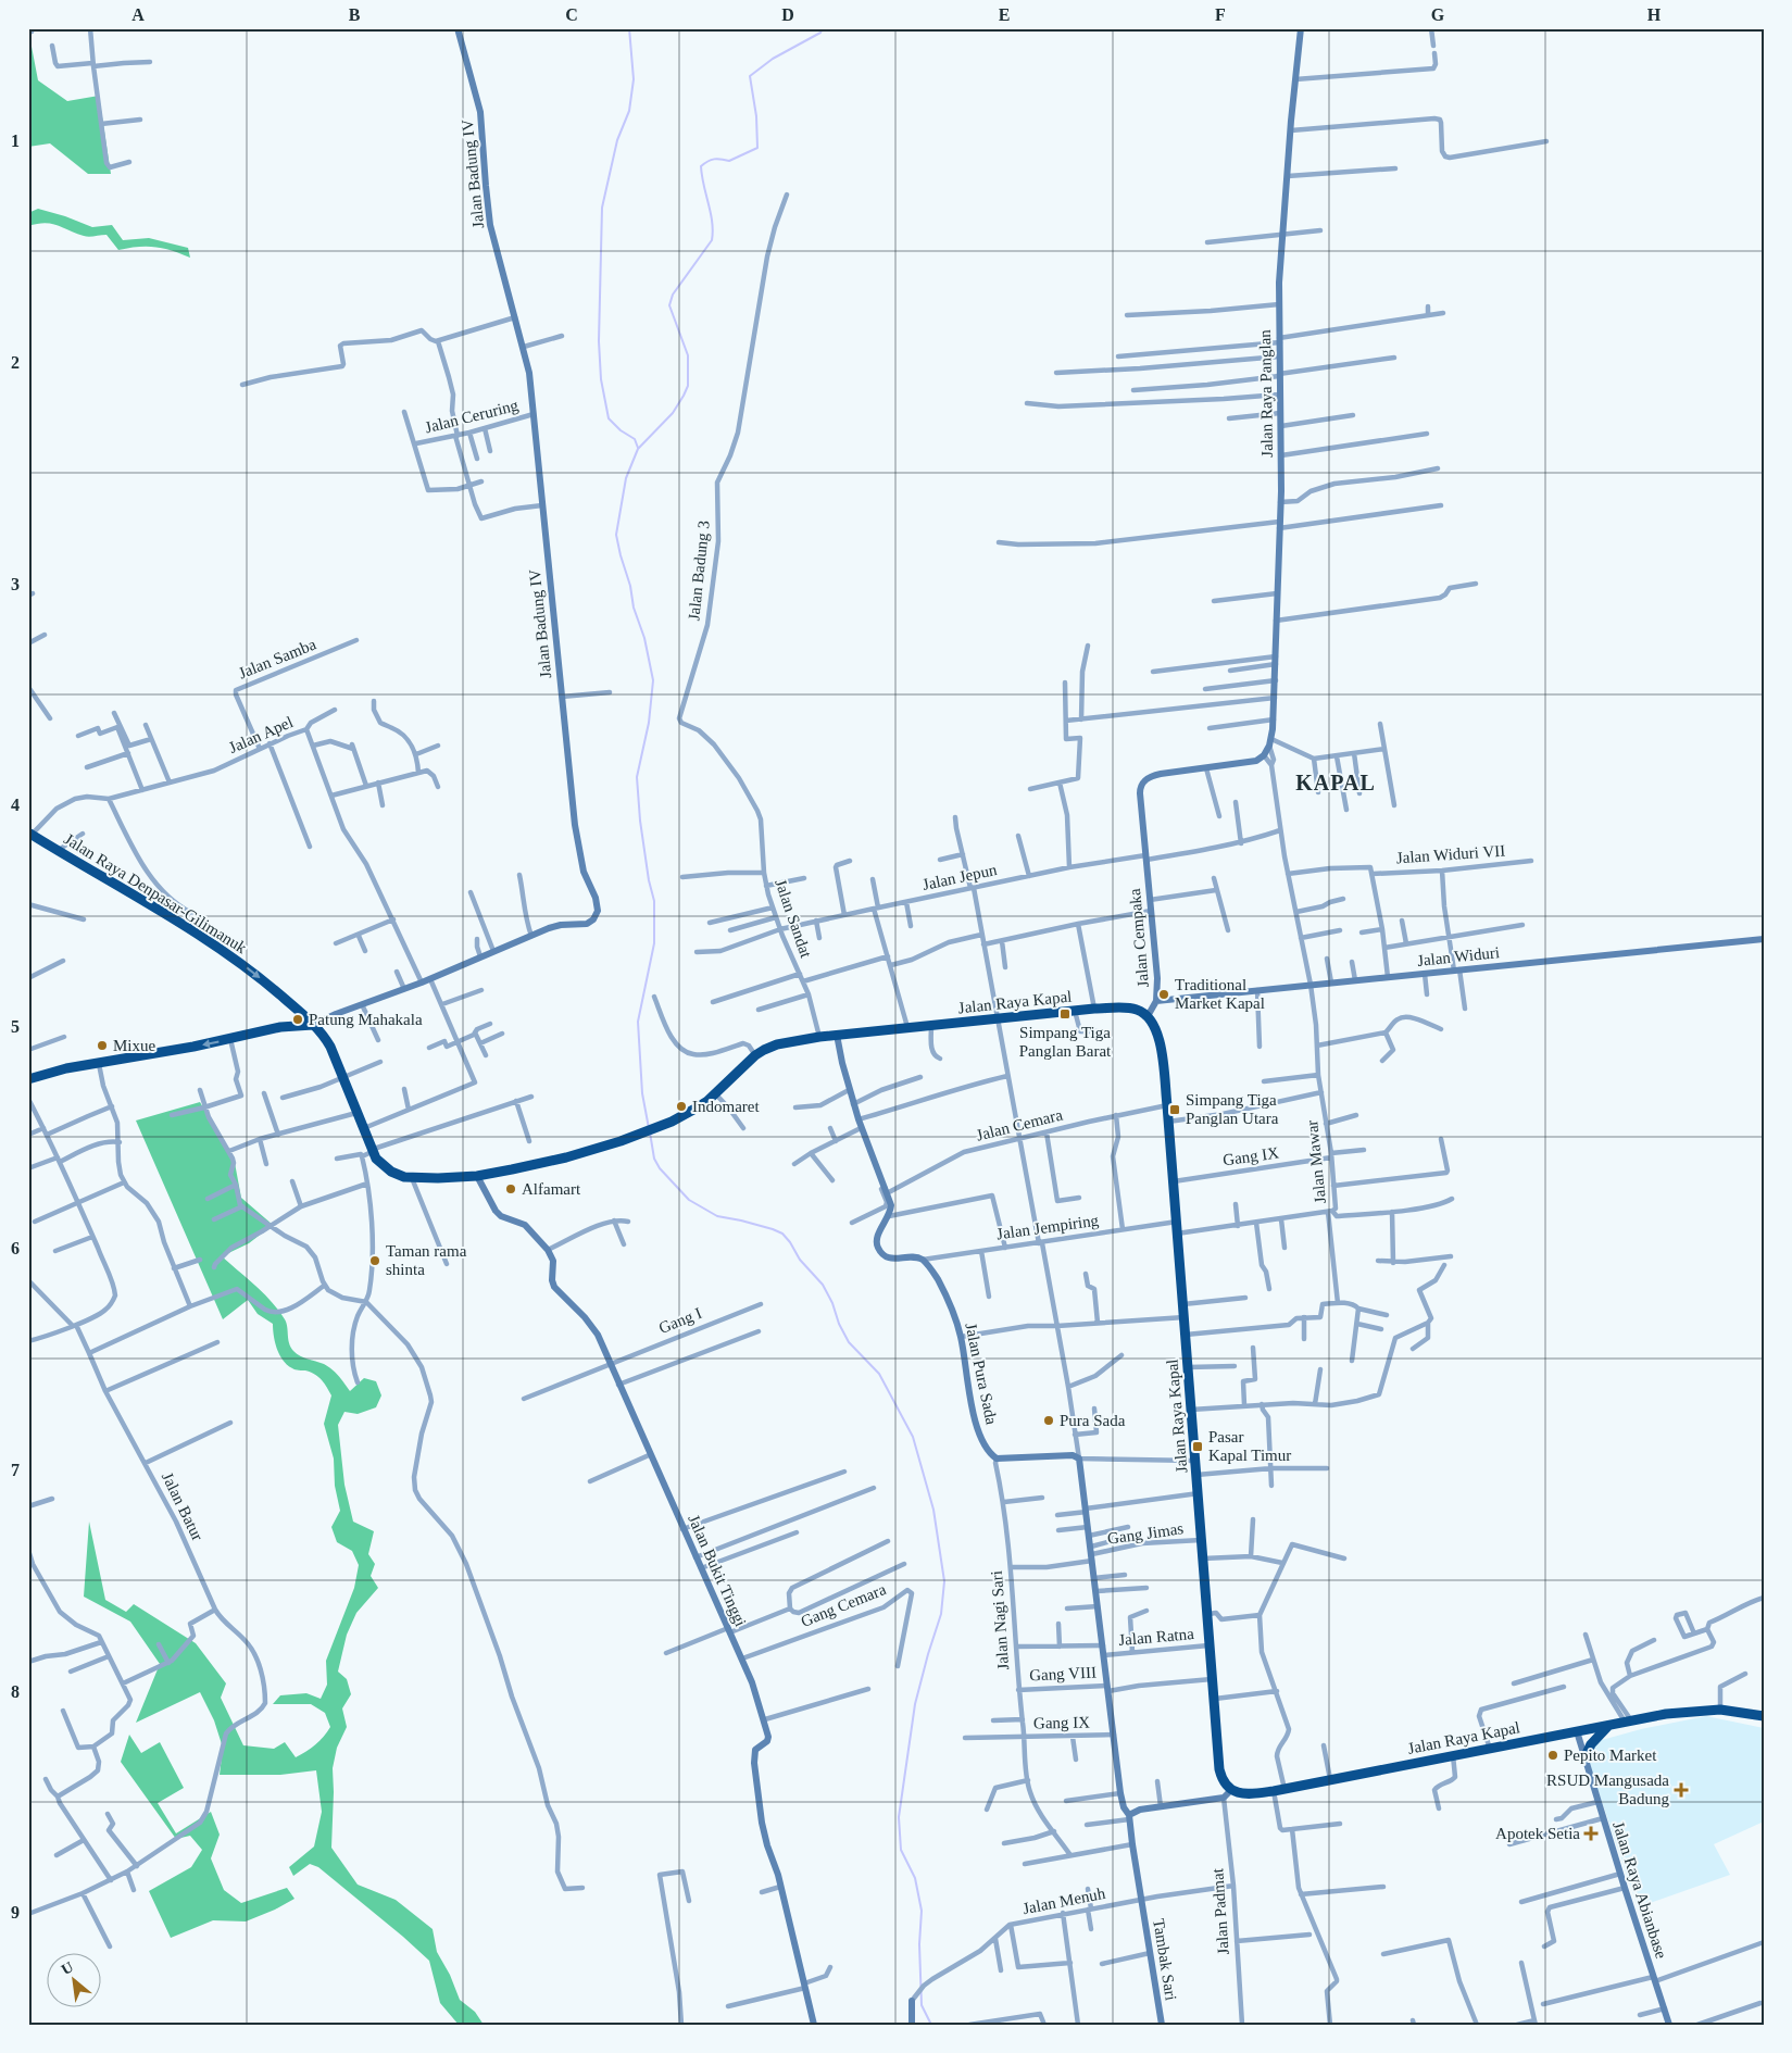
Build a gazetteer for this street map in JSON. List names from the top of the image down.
{
  "streets": {
    "highway": ["Jalan Raya Denpasar-Gilimanuk", "Jalan Raya Kapal"],
    "street": [
      "Jalan Badung IV",
      "Jalan Raya Panglan",
      "Jalan Ceruring",
      "Jalan Badung 3",
      "Jalan Samba",
      "Jalan Apel",
      "Jalan Widuri VII",
      "Jalan Jepun",
      "Jalan Sandat",
      "Jalan Cempaka",
      "Jalan Widuri",
      "Jalan Cemara",
      "Gang IX",
      "Jalan Mawar",
      "Jalan Jempiring",
      "Gang I",
      "Jalan Pura Sada",
      "Jalan Batur",
      "Gang Jimas",
      "Jalan Bukit Tinggi",
      "Gang Cemara",
      "Jalan Nagi Sari",
      "Jalan Ratna",
      "Gang VIII",
      "Jalan Raya Abianbase",
      "Jalan Menuh",
      "Jalan Padmat",
      "Tambak Sari"
    ]
  },
  "crossings": [
    ["Jalan Badung IV", "Jalan Ceruring"],
    ["Jalan Badung IV", "Jalan Apel"],
    ["Jalan Badung IV", "Jalan Raya Denpasar-Gilimanuk"],
    ["Jalan Raya Panglan", "Jalan Mawar"],
    ["Jalan Badung 3", "Jalan Sandat"],
    ["Jalan Samba", "Jalan Apel"],
    ["Jalan Apel", "Jalan Raya Denpasar-Gilimanuk"],
    ["Jalan Widuri VII", "Jalan Mawar"],
    ["Jalan Jepun", "Jalan Sandat"],
    ["Jalan Jepun", "Jalan Cempaka"],
    ["Jalan Jepun", "Jalan Mawar"],
    ["Jalan Raya Denpasar-Gilimanuk", "Jalan Raya Kapal"],
    ["Jalan Sandat", "Jalan Raya Kapal"],
    ["Jalan Cempaka", "Jalan Widuri"],
    ["Jalan Cempaka", "Jalan Raya Kapal"],
    ["Jalan Widuri", "Jalan Mawar"],
    ["Jalan Raya Kapal", "Jalan Cemara"],
    ["Jalan Raya Kapal", "Gang IX"],
    ["Jalan Raya Kapal", "Jalan Mawar"],
    ["Jalan Raya Kapal", "Jalan Jempiring"],
    ["Jalan Raya Kapal", "Gang Jimas"],
    ["Jalan Raya Kapal", "Jalan Ratna"],
    ["Jalan Raya Kapal", "Jalan Raya Abianbase"],
    ["Jalan Raya Kapal", "Jalan Padmat"],
    ["Gang IX", "Jalan Mawar"],
    ["Gang IX", "Jalan Nagi Sari"],
    ["Jalan Jempiring", "Jalan Pura Sada"],
    ["Gang I", "Jalan Bukit Tinggi"],
    ["Jalan Pura Sada", "Jalan Nagi Sari"],
    ["Gang Jimas", "Jalan Nagi Sari"],
    ["Jalan Bukit Tinggi", "Gang Cemara"],
    ["Jalan Nagi Sari", "Gang VIII"],
    ["Jalan Menuh", "Jalan Padmat"],
    ["Jalan Menuh", "Tambak Sari"]
  ],
  "one_way": ["Jalan Raya Denpasar-Gilimanuk"],
  "districts": ["KAPAL"],
  "places": {
    "other": [
      "Traditional Market Kapal",
      "Patung Mahakala",
      "Mixue",
      "Indomaret",
      "Alfamart",
      "Taman rama shinta",
      "Pura Sada",
      "Pepito Market"
    ],
    "transit": ["Simpang Tiga Panglan Barat", "Simpang Tiga Panglan Utara", "Pasar Kapal Timur"],
    "health": ["RSUD Mangusada Badung", "Apotek Setia"]
  },
  "north": "top left",
  "grid": {
    "columns": [
      "A",
      "B",
      "C",
      "D",
      "E",
      "F",
      "G",
      "H"
    ],
    "rows": [
      "1",
      "2",
      "3",
      "4",
      "5",
      "6",
      "7",
      "8",
      "9"
    ]
  }
}
